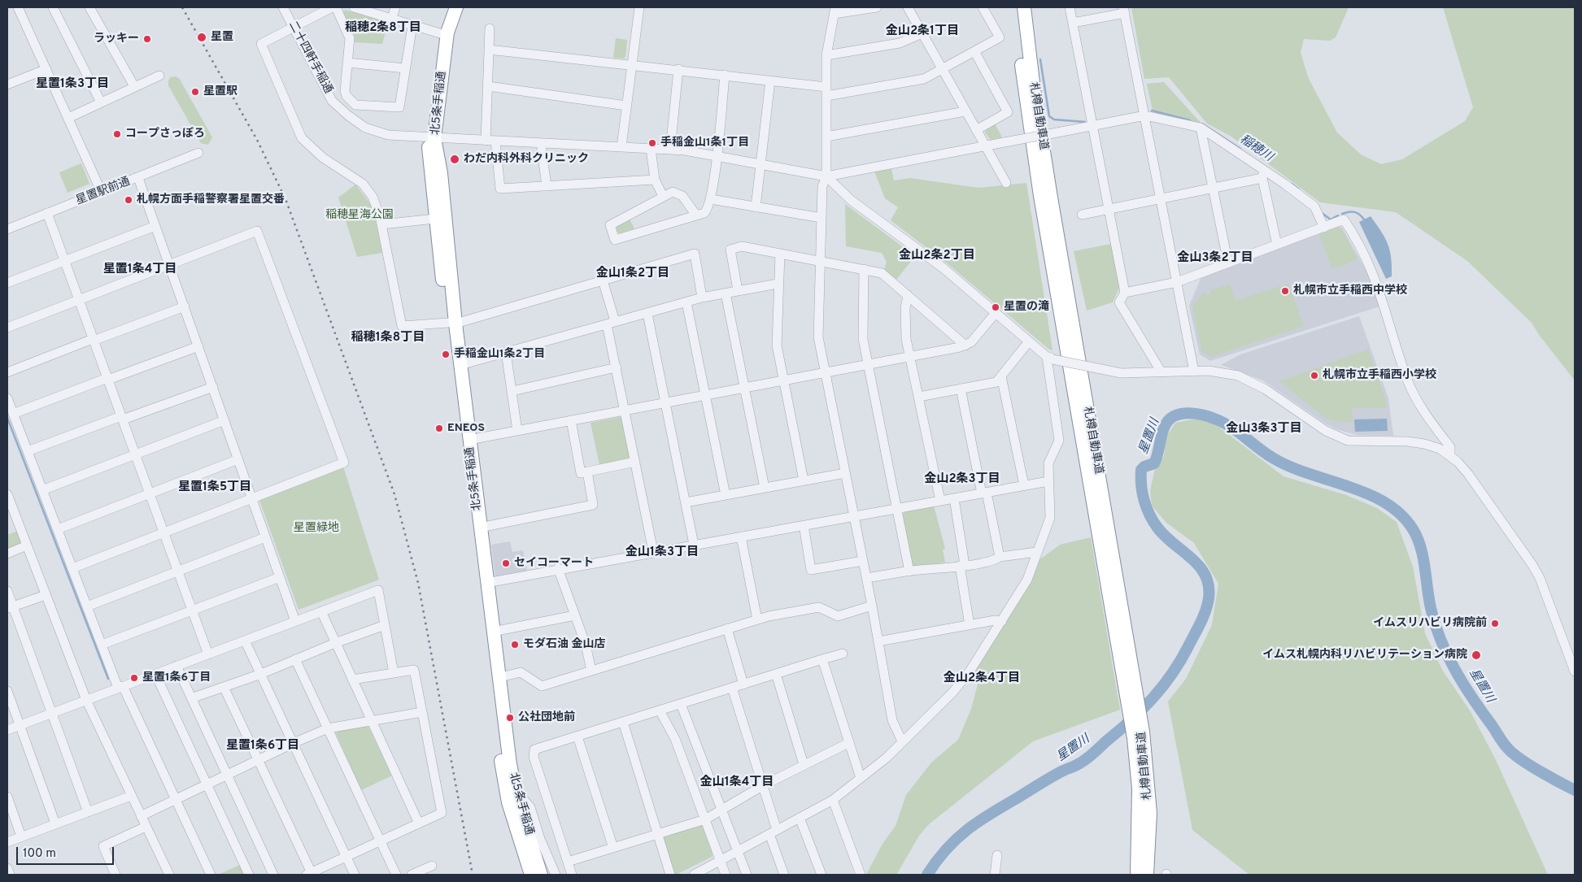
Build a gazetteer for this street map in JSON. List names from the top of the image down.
{
  "streets": {
    "highway": ["北5条手稲通", "札樽自動車道"],
    "street": ["二十四軒手稲通", "星置駅前通"]
  },
  "crossings": [
    ["二十四軒手稲通", "北5条手稲通"]
  ],
  "districts": [
    "稲穂2条8丁目",
    "金山2条1丁目",
    "星置1条3丁目",
    "金山2条2丁目",
    "金山3条2丁目",
    "星置1条4丁目",
    "金山1条2丁目",
    "稲穂1条8丁目",
    "金山3条3丁目",
    "金山2条3丁目",
    "星置1条5丁目",
    "金山1条3丁目",
    "金山2条4丁目",
    "星置1条6丁目",
    "金山1条4丁目"
  ],
  "water": ["稲穂川", "星置川"],
  "parks": ["稲穂星海公園", "星置緑地"],
  "places": [
    "星置",
    "ラッキー",
    "星置駅",
    "コープさっぽろ",
    "手稲金山1条1丁目",
    "わだ内科外科クリニック",
    "札幌方面手稲警察署星置交番",
    "札幌市立手稲西中学校",
    "星置の滝",
    "手稲金山1条2丁目",
    "札幌市立手稲西小学校",
    "ENEOS",
    "セイコーマート",
    "イムスリハビリ病院前",
    "モダ石油 金山店",
    "イムス札幌内科リハビリテーション病院",
    "星置1条6丁目",
    "公社団地前"
  ],
  "scale_bar": "100 m"
}
